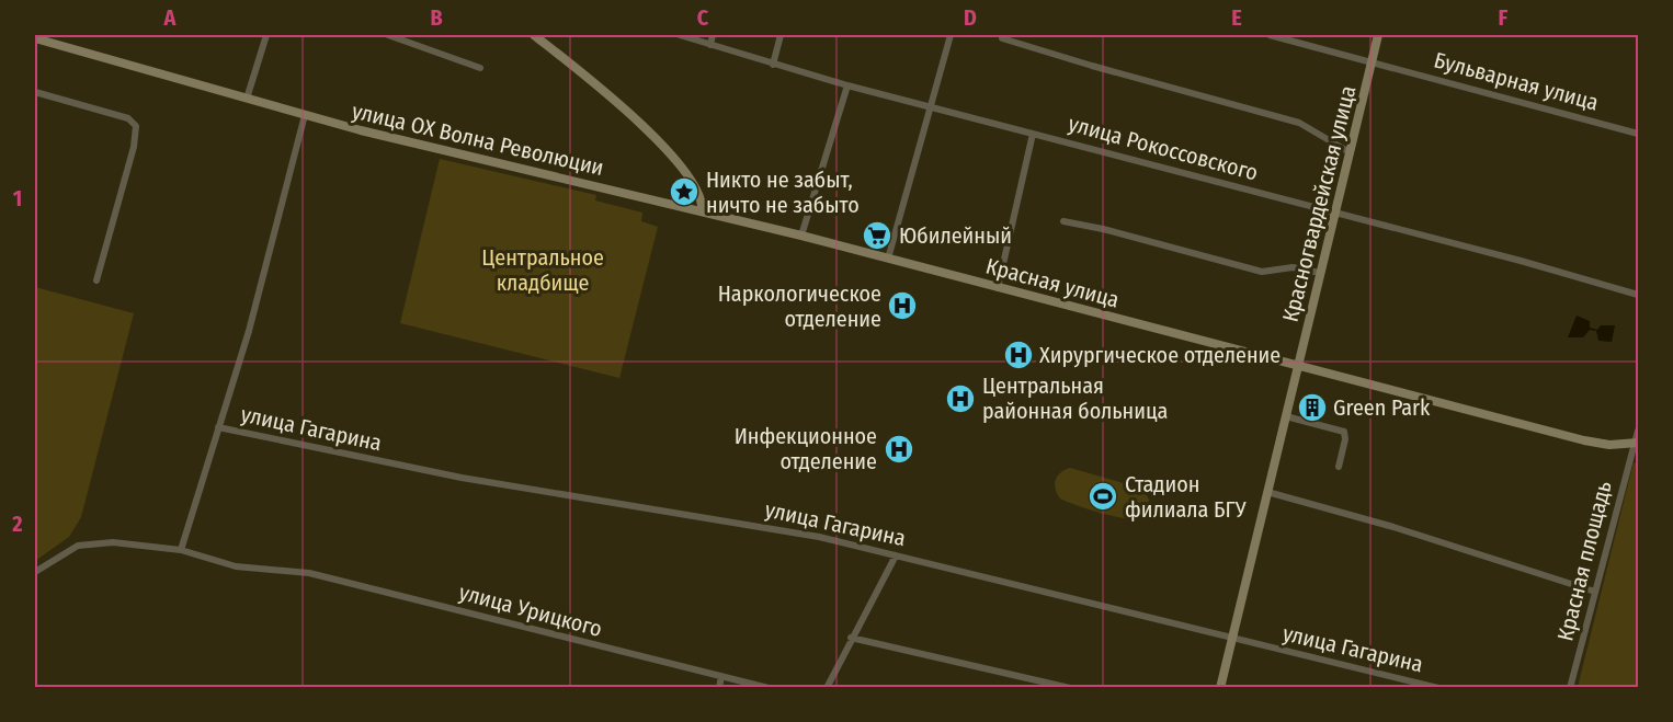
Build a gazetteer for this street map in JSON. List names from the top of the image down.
{
  "streets": {
    "main road": ["улица ОХ Волна Революции", "Красногвардейская улица", "Красная улица"],
    "street": [
      "Бульварная улица",
      "улица Рокоссовского",
      "улица Гагарина",
      "Красная площадь",
      "улица Урицкого"
    ]
  },
  "crossings": [
    ["Бульварная улица", "Красногвардейская улица"],
    ["улица ОХ Волна Революции", "Красная улица"],
    ["улица Рокоссовского", "Красногвардейская улица"],
    ["Красногвардейская улица", "Красная улица"],
    ["Красногвардейская улица", "улица Гагарина"],
    ["Красная улица", "Красная площадь"]
  ],
  "parks": ["Центральное кладбище"],
  "places": {
    "place": ["Никто не забыт, ничто не забыто"],
    "supermarket": ["Юбилейный"],
    "hospital": [
      "Наркологическое отделение",
      "Хирургическое отделение",
      "Центральная районная больница",
      "Инфекционное отделение"
    ],
    "building": ["Green Park"],
    "sports": ["Стадион филиала БГУ"]
  },
  "grid": {
    "columns": [
      "A",
      "B",
      "C",
      "D",
      "E",
      "F"
    ],
    "rows": ["1", "2"]
  }
}
